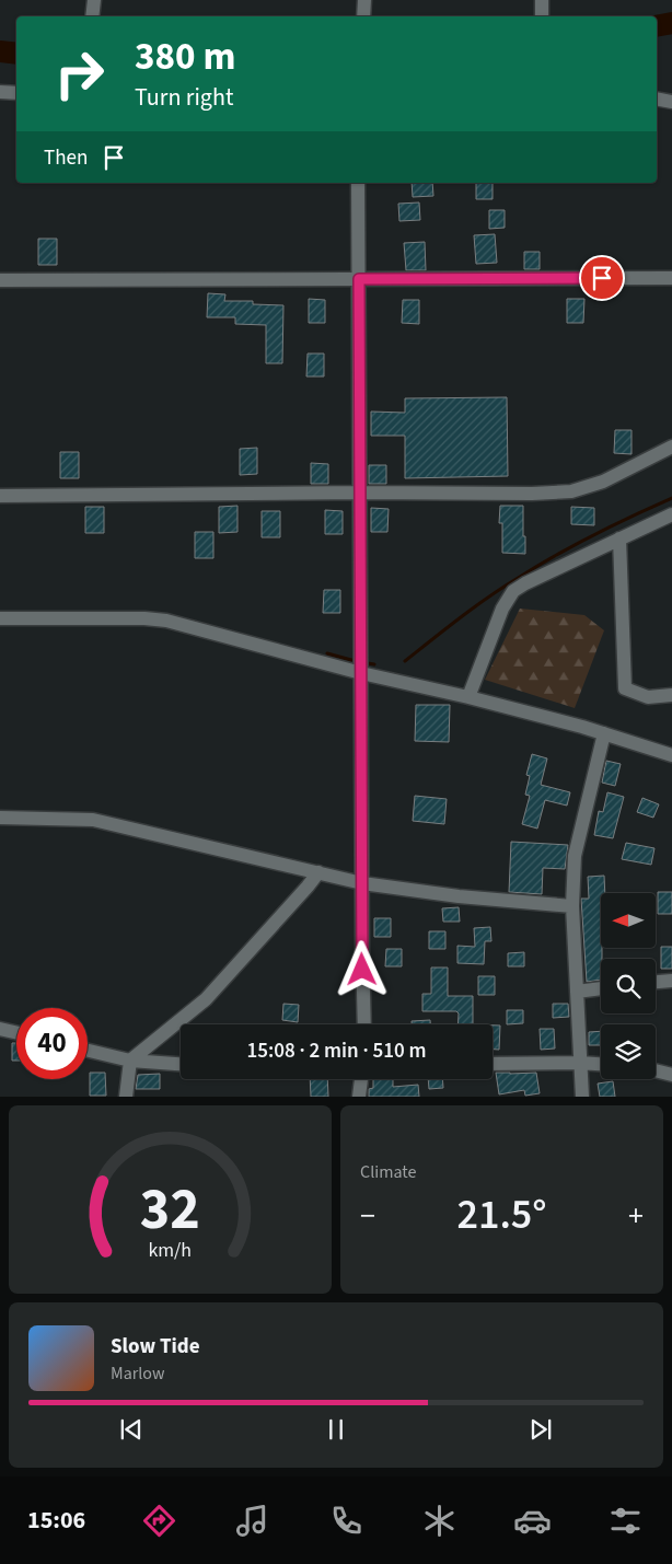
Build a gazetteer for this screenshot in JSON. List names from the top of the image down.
{
  "north": "left",
  "page": {
    "turn": ["380 m", "Turn right"],
    "then": "Then",
    "limit": "40",
    "trip": "15:08 · 2 min · 510 m",
    "tile": "Climate",
    "heat": ["−", "21.5°", "+"],
    "song": ["Slow Tide", "Marlow"],
    "tabs": "15:06",
    "gauge": ["32", "km/h"]
  }
}
